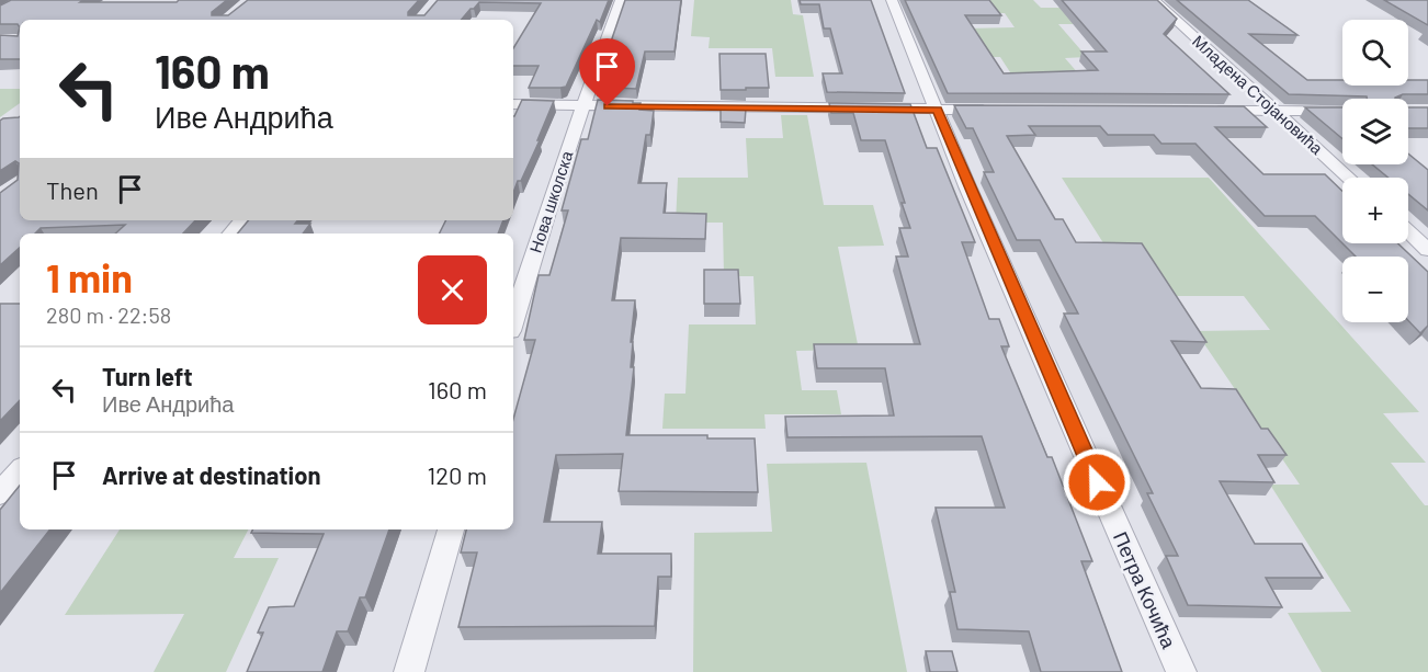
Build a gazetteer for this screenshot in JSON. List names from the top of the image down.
{
  "streets": {
    "street": ["Младена Стојановића", "Нова школска", "Петра Кочића"]
  },
  "page": {
    "map_buttons": ["+", "−"],
    "turn": ["160 m", "Иве Андрића"],
    "then": "Then",
    "heading": ["1 min", "280 m · 22:58"],
    "list": [
      {
        "name": "Turn left",
        "note": "Иве Андрића",
        "value": "160 m"
      },
      {
        "name": "Arrive at destination",
        "value": "120 m"
      }
    ]
  }
}
